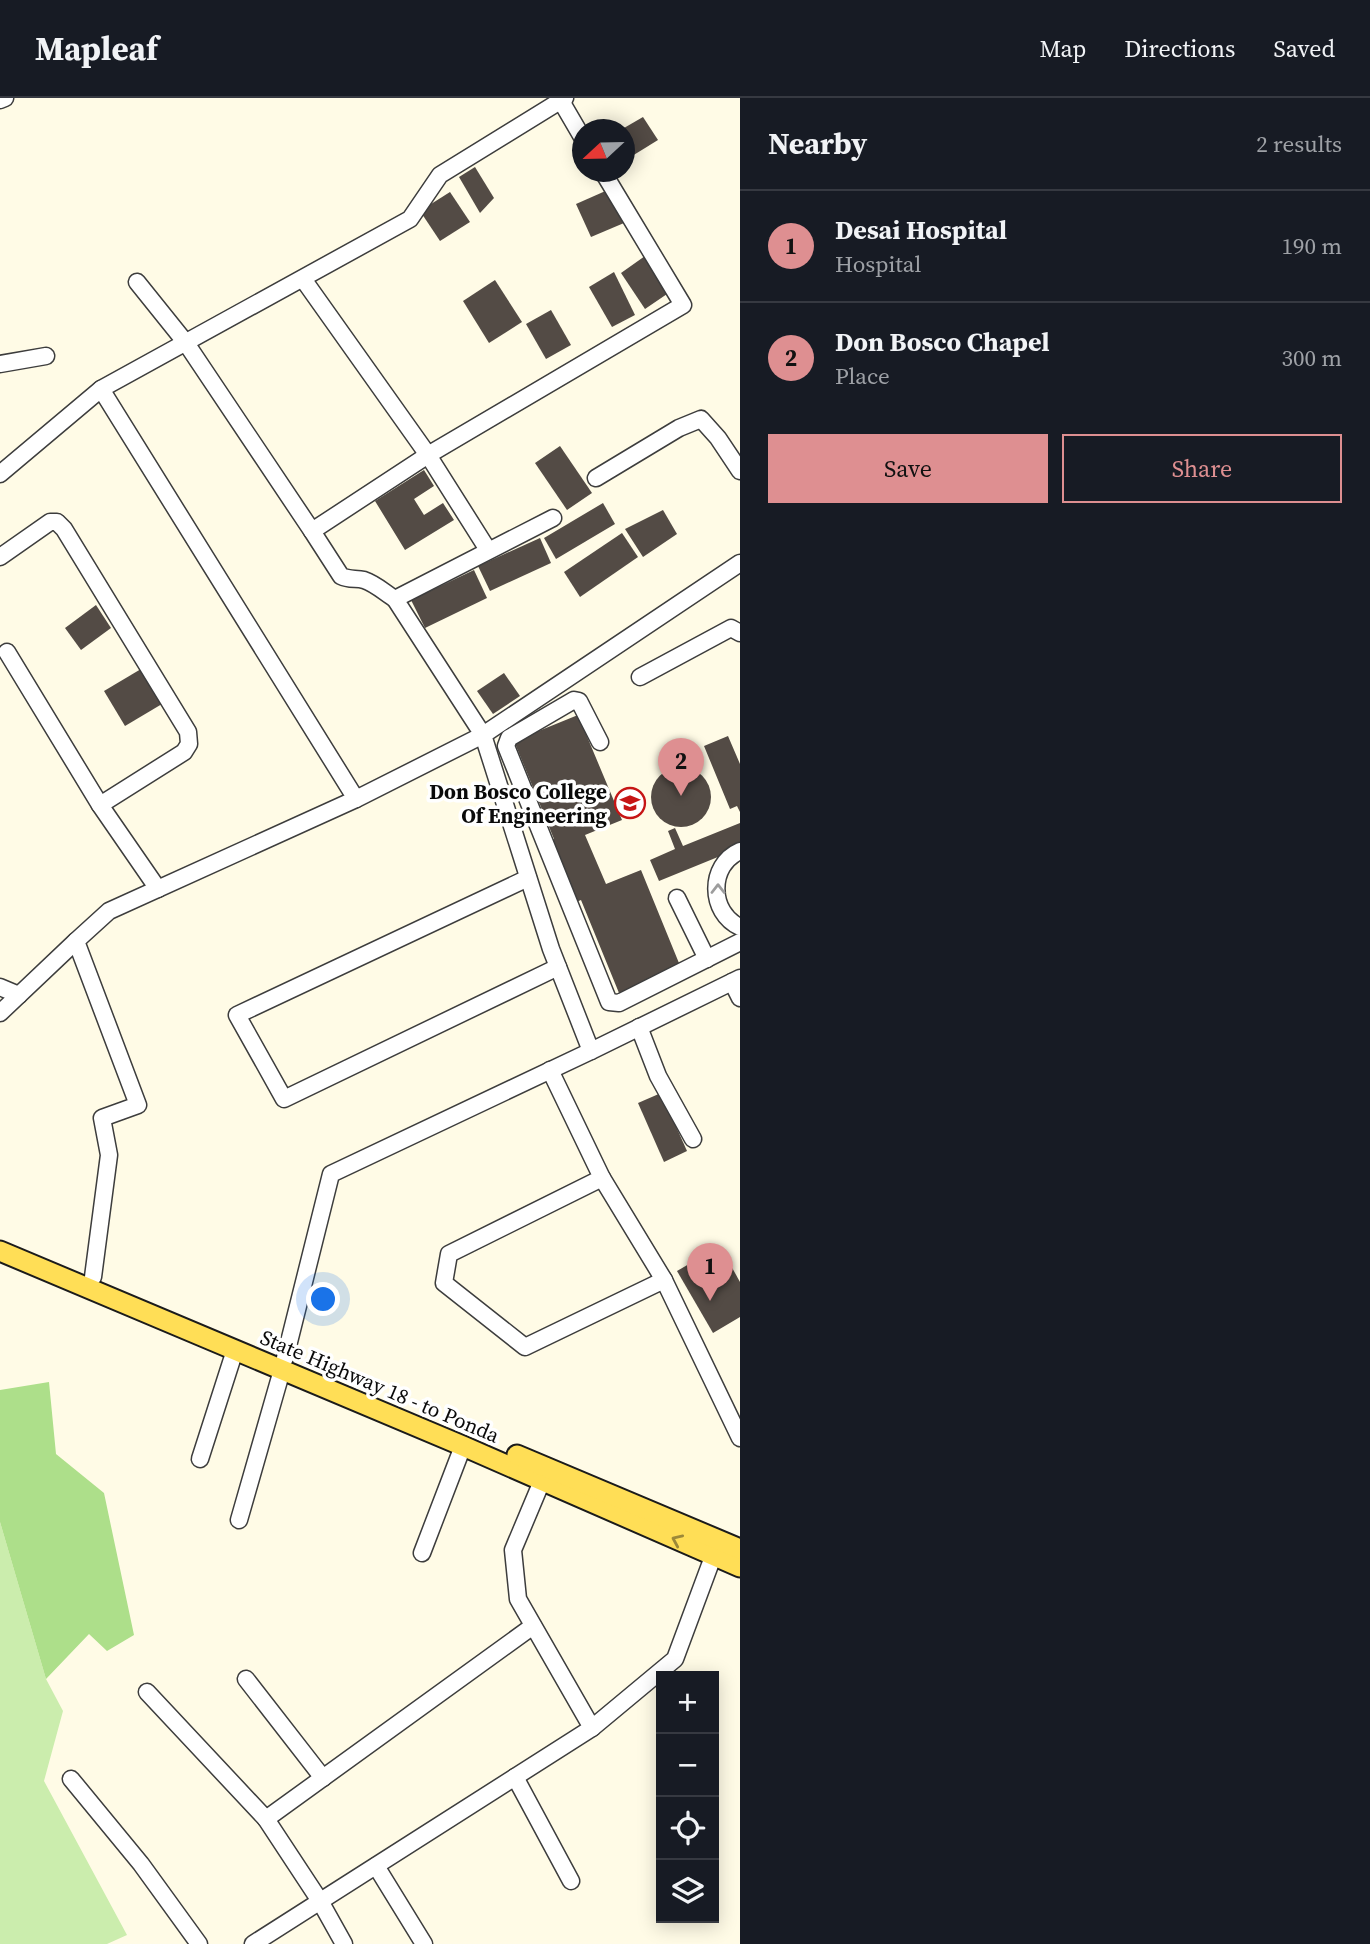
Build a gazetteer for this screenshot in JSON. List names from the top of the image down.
{
  "streets": {
    "main road": ["State Highway 18 - to Ponda"]
  },
  "places": {
    "school or university": ["Don Bosco College Of Engineering"]
  },
  "north": "left",
  "page": {
    "header": "Mapleaf",
    "nav": ["Map", "Directions", "Saved"],
    "heading": ["Nearby", "2 results"],
    "list": [
      {
        "mark": "1",
        "name": "Desai Hospital",
        "note": "Hospital",
        "value": "190 m"
      },
      {
        "mark": "2",
        "name": "Don Bosco Chapel",
        "note": "Place",
        "value": "300 m"
      }
    ],
    "buttons": ["Save", "Share"],
    "pins": ["2", "1"],
    "map_buttons": ["+", "−"]
  }
}
